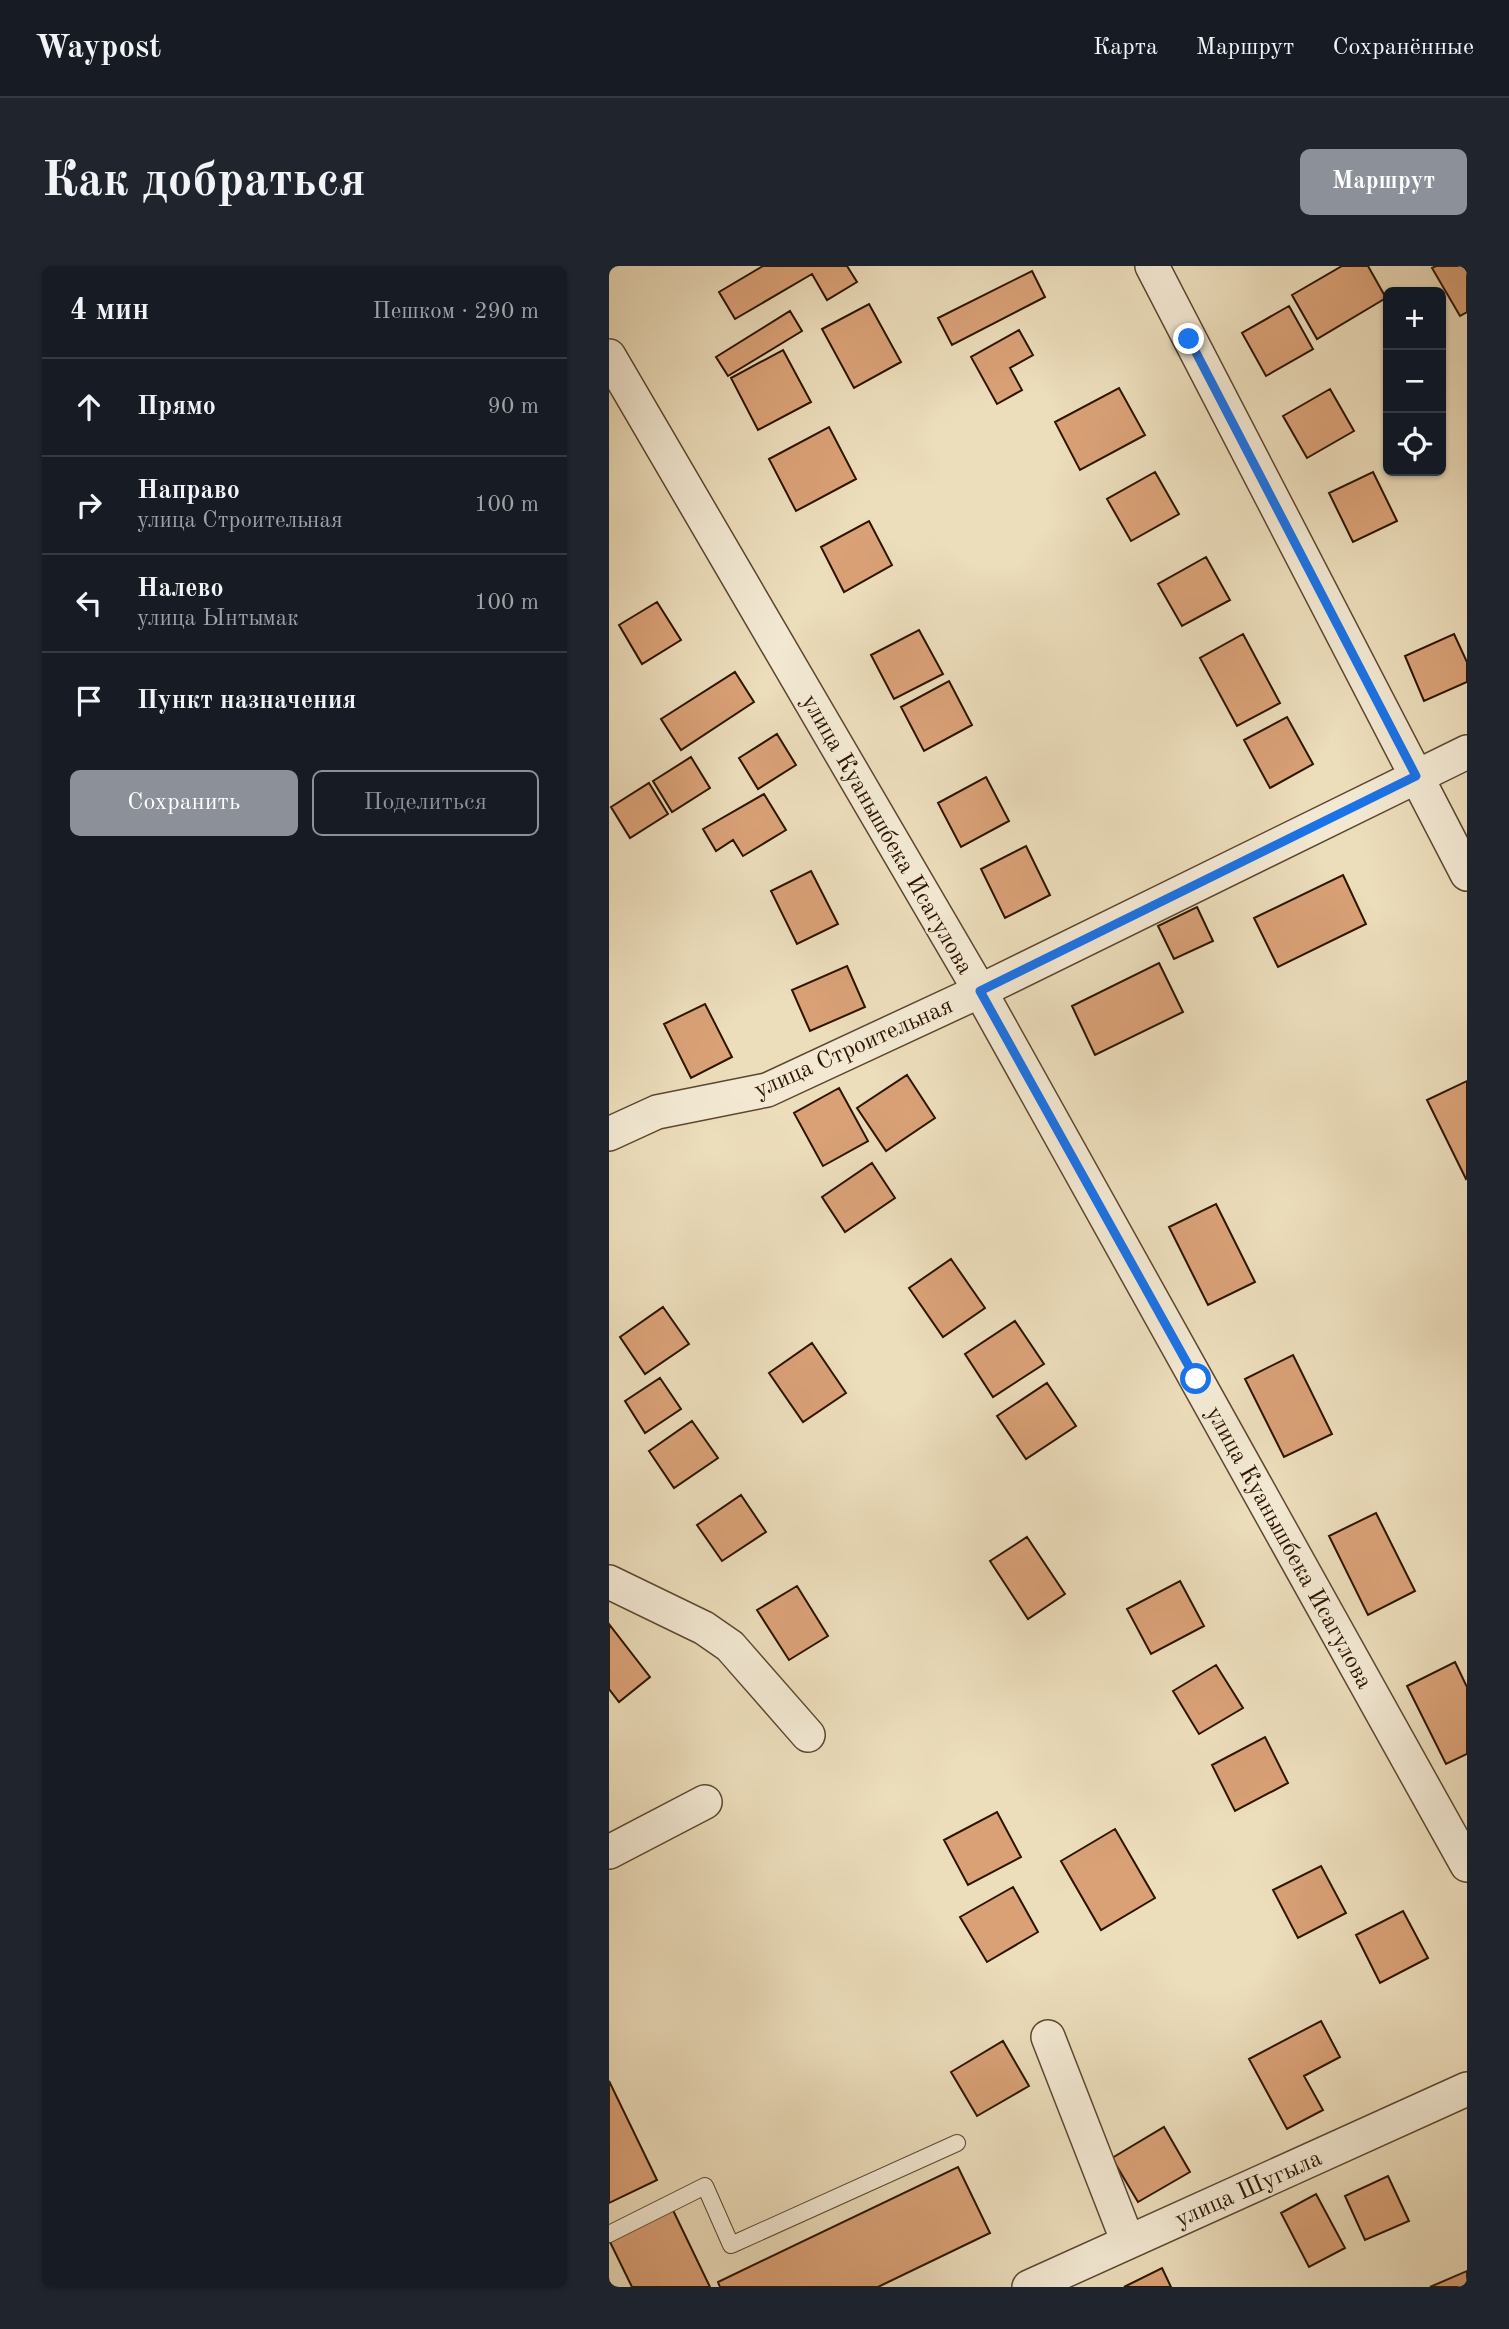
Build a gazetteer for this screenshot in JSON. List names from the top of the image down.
{
  "streets": {
    "street": ["улица Куанышбека Исагулова", "улица Строительная", "улица Шугыла"]
  },
  "crossings": [
    ["улица Куанышбека Исагулова", "улица Строительная"]
  ],
  "page": {
    "header": "Waypost",
    "nav": ["Карта", "Маршрут", "Сохранённые"],
    "buttons": [
      "Маршрут",
      ["Сохранить", "Поделиться"]
    ],
    "title": "Как добраться",
    "heading": ["4 мин", "Пешком · 290 m"],
    "map_buttons": ["+", "−"],
    "list": [
      ["Прямо", "90 m"],
      ["Направо", "улица Строительная", "100 m"],
      ["Налево", "улица Ынтымак", "100 m"],
      "Пункт назначения"
    ]
  }
}
